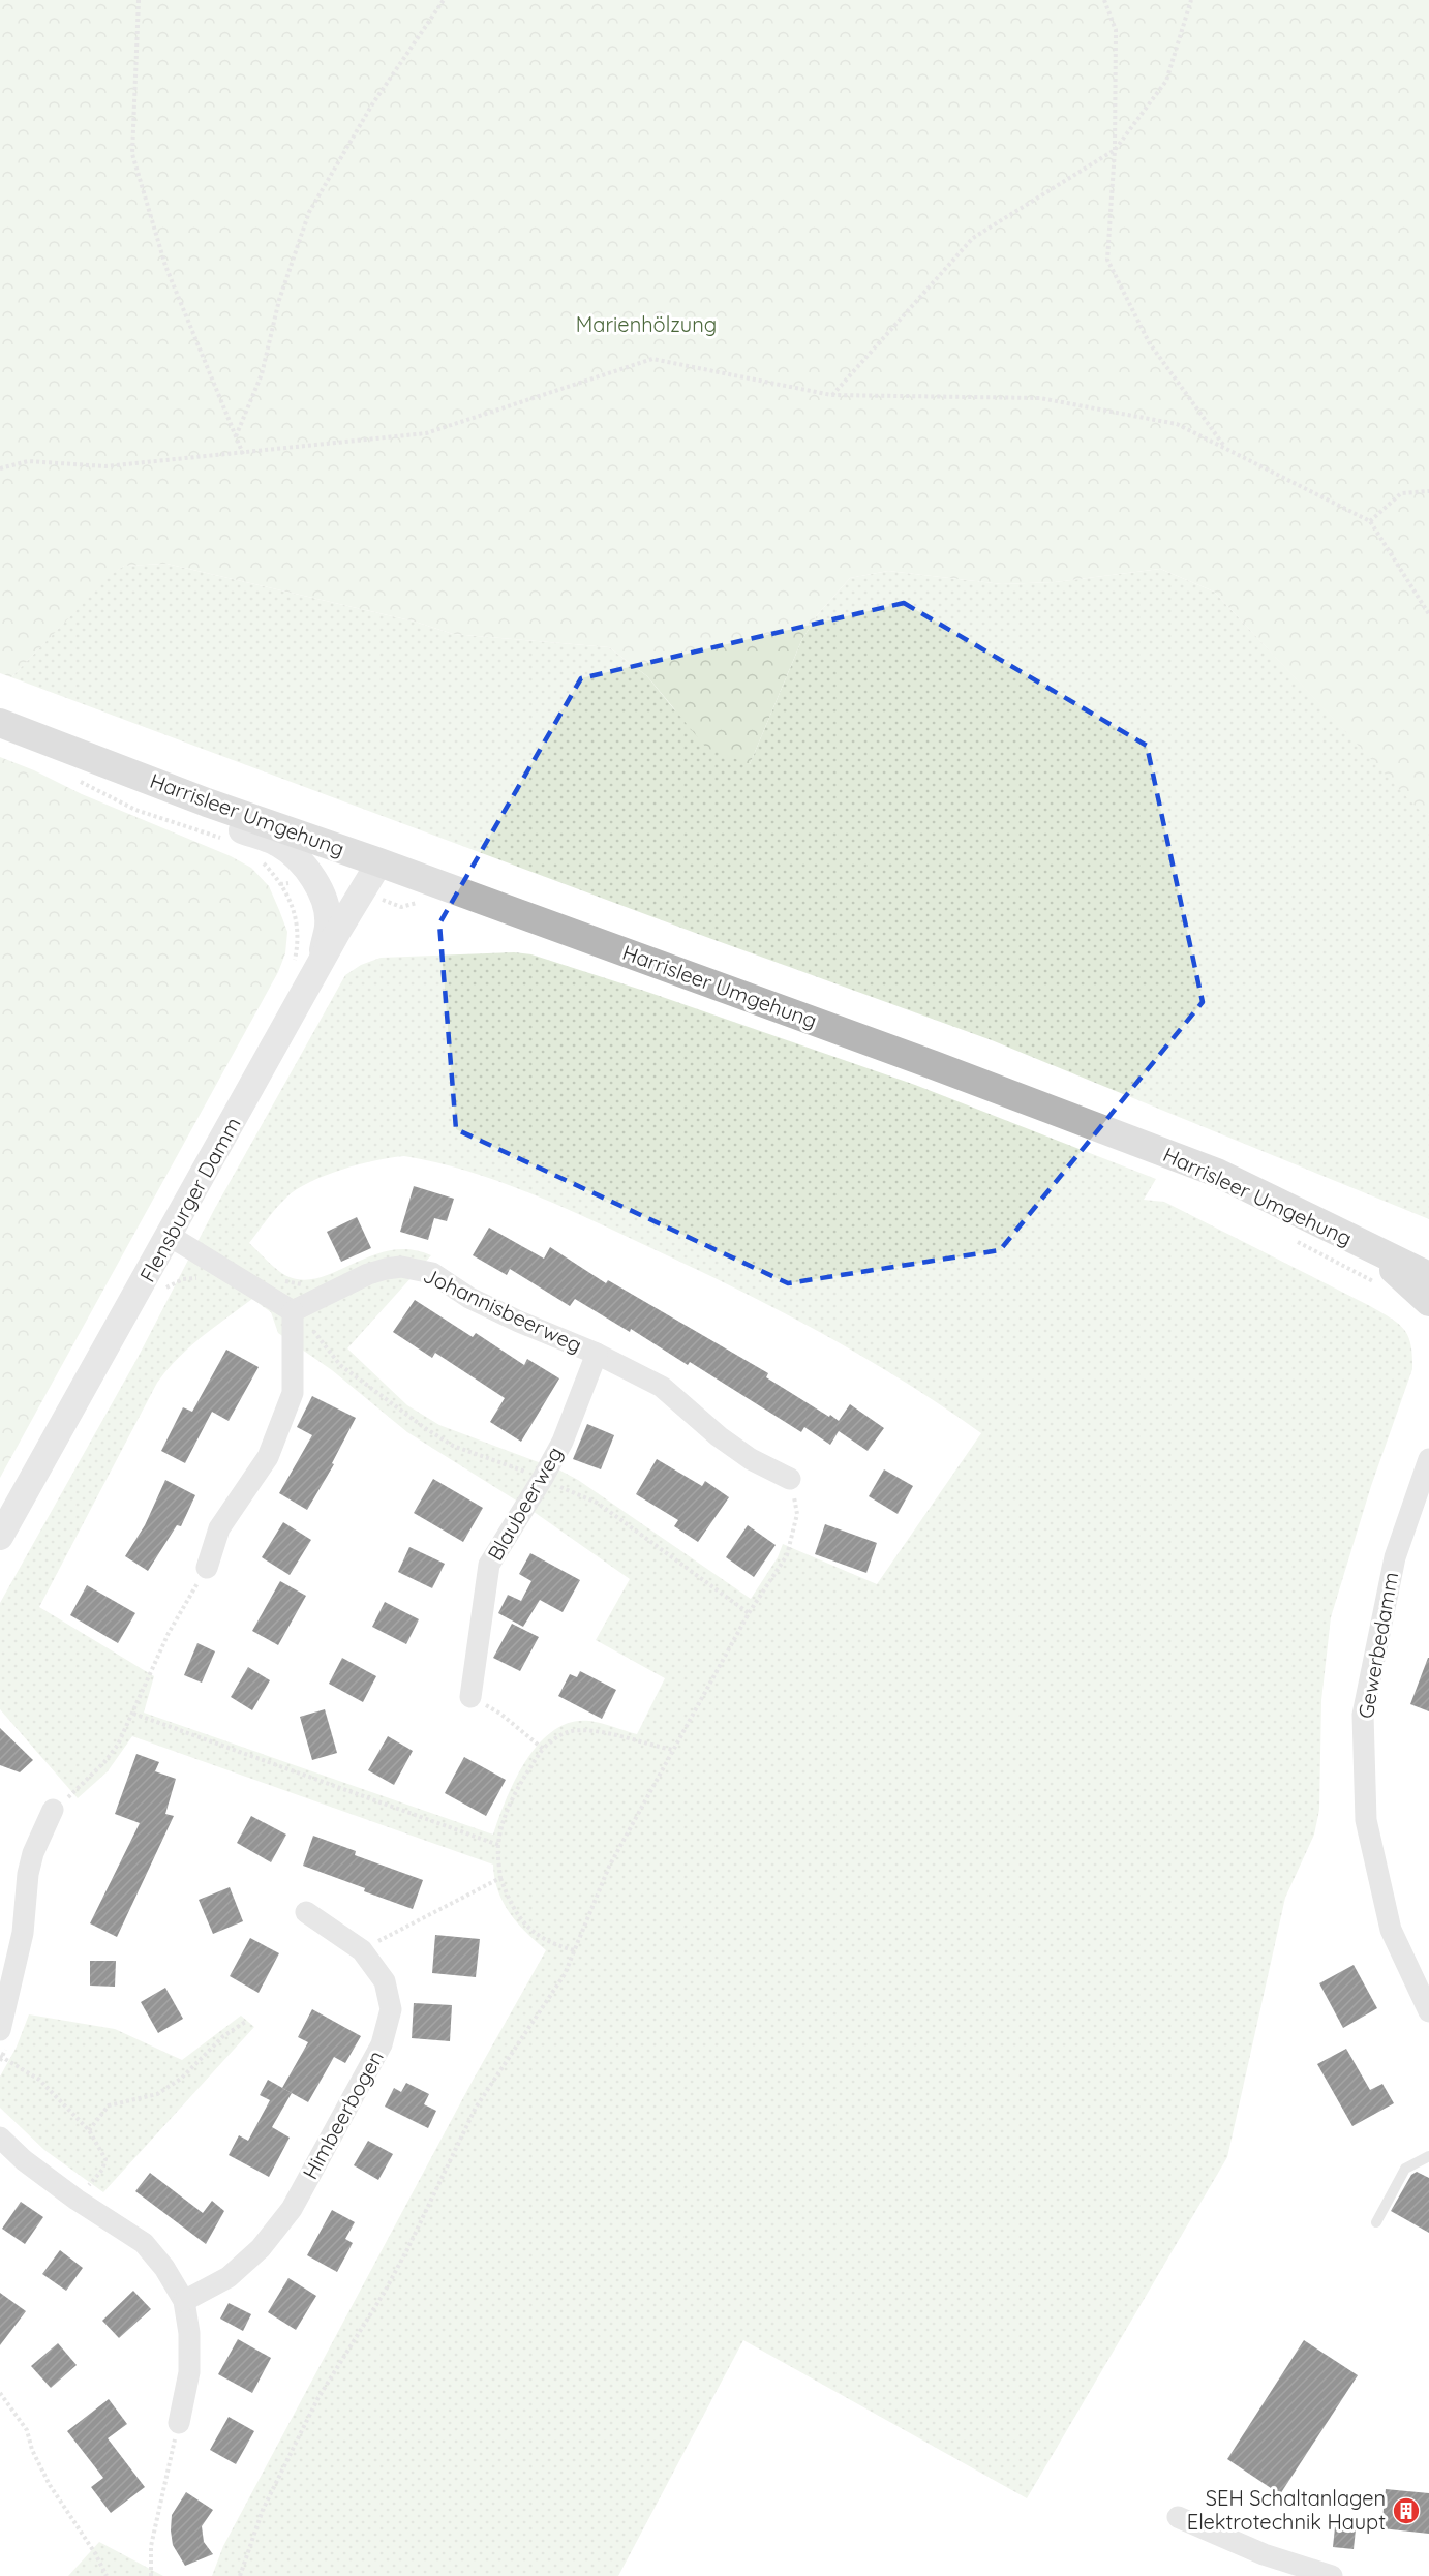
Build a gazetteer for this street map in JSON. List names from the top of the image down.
{
  "streets": {
    "main road": ["Harrisleer Umgehung"],
    "street": [
      "Flensburger Damm",
      "Johannisbeerweg",
      "Blaubeerweg",
      "Gewerbedamm",
      "Himbeerbogen"
    ]
  },
  "crossings": [
    ["Harrisleer Umgehung", "Flensburger Damm"],
    ["Johannisbeerweg", "Blaubeerweg"]
  ],
  "parks": ["Marienhölzung"],
  "places": {
    "building": ["SEH Schaltanlagen Elektrotechnik Haupt"]
  }
}
